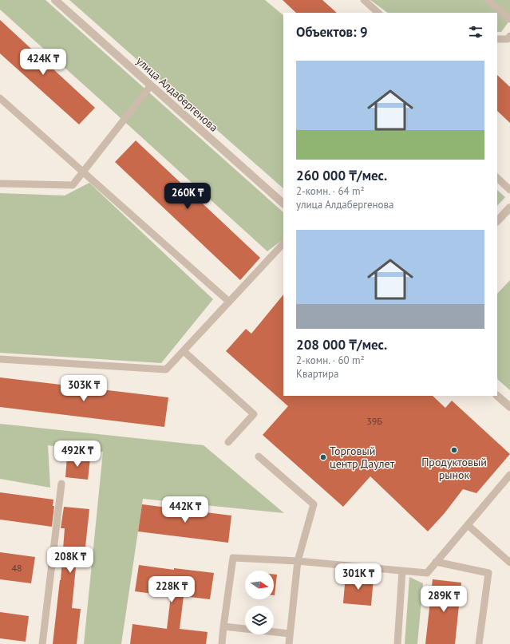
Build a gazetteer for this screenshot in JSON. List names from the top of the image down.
{
  "streets": {
    "street": ["улица Алдабергенова"]
  },
  "places": ["Продуктовый рынок", "Торговый центр Даулет"],
  "house_numbers": ["39Б", "48"],
  "north": "right",
  "page": {
    "heading": "Объектов: 9",
    "price": [
      "424K ₸",
      "260K ₸",
      "303K ₸",
      "492K ₸",
      "442K ₸",
      "208K ₸",
      "301K ₸",
      "228K ₸",
      "289K ₸"
    ],
    "list": [
      {
        "name": "260 000 ₸/мес.",
        "note": "2-комн. · 64 m² · улица Алдабергенова"
      },
      {
        "name": "208 000 ₸/мес.",
        "note": "2-комн. · 60 m² · Квартира"
      }
    ]
  }
}
